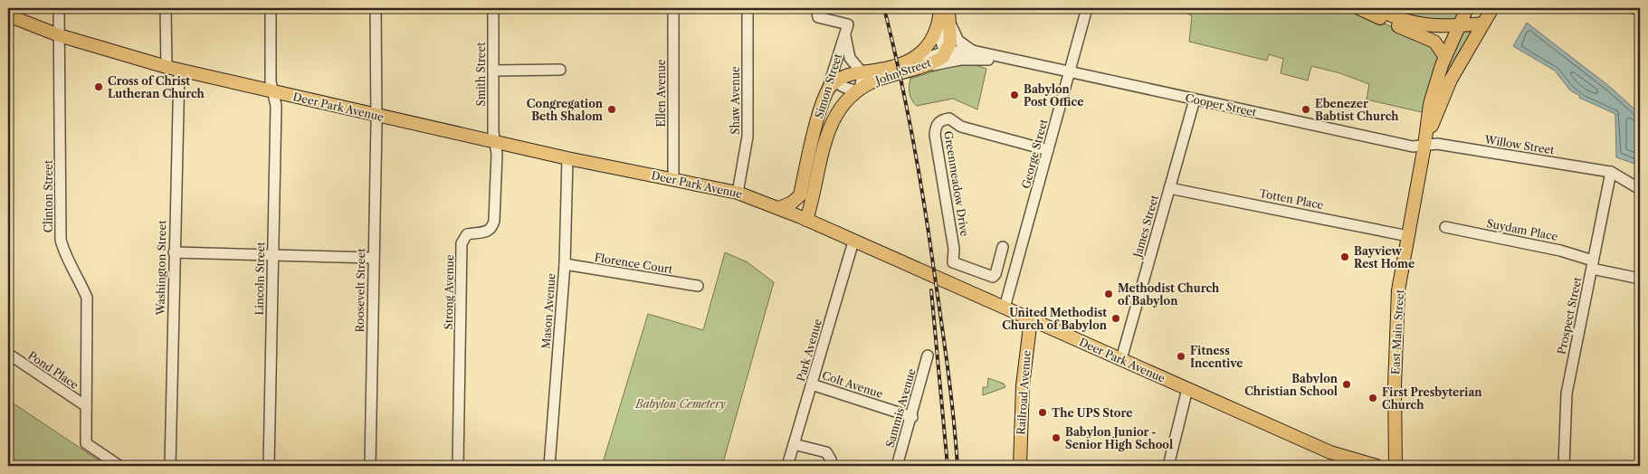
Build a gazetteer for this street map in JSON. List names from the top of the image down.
{
  "streets": {
    "main road": [
      "John Street",
      "Simon Street",
      "Cooper Street",
      "Deer Park Avenue",
      "East Main Street",
      "Railroad Avenue"
    ],
    "street": [
      "Smith Street",
      "Ellen Avenue",
      "Shaw Avenue",
      "Willow Street",
      "George Street",
      "Greenmeadow Drive",
      "Clinton Street",
      "Totten Place",
      "James Street",
      "Suydam Place",
      "Florence Court",
      "Washington Street",
      "Lincoln Street",
      "Roosevelt Street",
      "Strong Avenue",
      "Mason Avenue",
      "Prospect Street",
      "Park Avenue",
      "Pond Place",
      "Colt Avenue",
      "Sammis Avenue"
    ]
  },
  "crossings": [
    ["John Street", "Simon Street"],
    ["John Street", "Cooper Street"],
    ["Smith Street", "Deer Park Avenue"],
    ["Smith Street", "Strong Avenue"],
    ["Simon Street", "Cooper Street"],
    ["Simon Street", "Deer Park Avenue"],
    ["Ellen Avenue", "Deer Park Avenue"],
    ["Shaw Avenue", "Deer Park Avenue"],
    ["Cooper Street", "Willow Street"],
    ["Cooper Street", "George Street"],
    ["Cooper Street", "James Street"],
    ["Cooper Street", "East Main Street"],
    ["Deer Park Avenue", "George Street"],
    ["Deer Park Avenue", "Clinton Street"],
    ["Deer Park Avenue", "James Street"],
    ["Deer Park Avenue", "Washington Street"],
    ["Deer Park Avenue", "Lincoln Street"],
    ["Deer Park Avenue", "Roosevelt Street"],
    ["Deer Park Avenue", "Strong Avenue"],
    ["Deer Park Avenue", "Mason Avenue"],
    ["Deer Park Avenue", "Park Avenue"],
    ["Deer Park Avenue", "Railroad Avenue"],
    ["Willow Street", "Prospect Street"],
    ["Willow Street", "East Main Street"],
    ["George Street", "Greenmeadow Drive"],
    ["Clinton Street", "Pond Place"],
    ["Totten Place", "James Street"],
    ["Totten Place", "East Main Street"],
    ["Suydam Place", "Prospect Street"],
    ["Florence Court", "Mason Avenue"],
    ["Park Avenue", "Colt Avenue"],
    ["Colt Avenue", "Sammis Avenue"]
  ],
  "parks": ["Babylon Cemetery"],
  "places": [
    "Cross of Christ Lutheran Church",
    "Babylon Post Office",
    "Congregation Beth Shalom",
    "Ebenezer Babtist Church",
    "Bayview Rest Home",
    "Methodist Church of Babylon",
    "United Methodist Church of Babylon",
    "Fitness Incentive",
    "Babylon Christian School",
    "First Presbyterian Church",
    "The UPS Store",
    "Babylon Junior - Senior High School"
  ]
}
